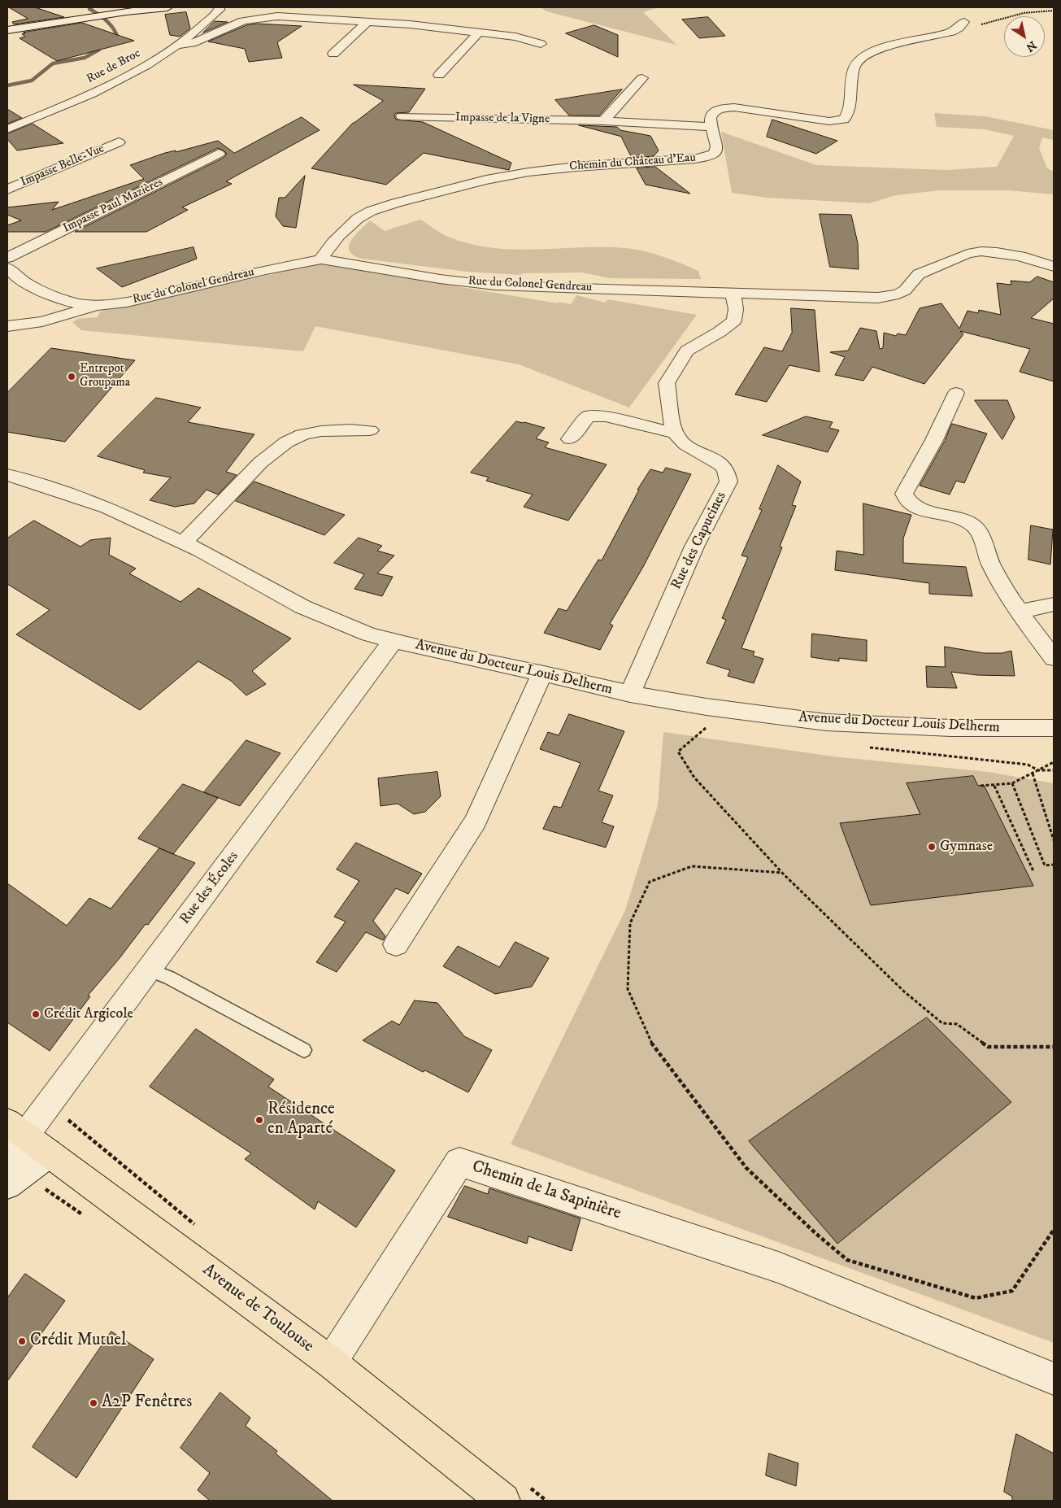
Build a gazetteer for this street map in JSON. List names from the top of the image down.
{
  "streets": {
    "main road": ["Avenue de Toulouse"],
    "street": [
      "Rue de Broc",
      "Impasse de la Vigne",
      "Chemin du Château d'Eau",
      "Impasse Belle-Vue",
      "Impasse Paul Mazières",
      "Rue du Colonel Gendreau",
      "Rue des Capucines",
      "Avenue du Docteur Louis Delherm",
      "Rue des Écoles",
      "Chemin de la Sapinière"
    ]
  },
  "crossings": [
    ["Impasse de la Vigne", "Chemin du Château d'Eau"],
    ["Chemin du Château d'Eau", "Rue du Colonel Gendreau"],
    ["Rue des Capucines", "Avenue du Docteur Louis Delherm"],
    ["Avenue du Docteur Louis Delherm", "Rue des Écoles"],
    ["Rue des Écoles", "Avenue de Toulouse"],
    ["Chemin de la Sapinière", "Avenue de Toulouse"]
  ],
  "places": [
    "Entrepot Groupama",
    "Gymnase",
    "Crédit Argicole",
    "Résidence en Aparté",
    "Crédit Mutuel",
    "A2P Fenêtres"
  ],
  "north": "bottom right"
}
